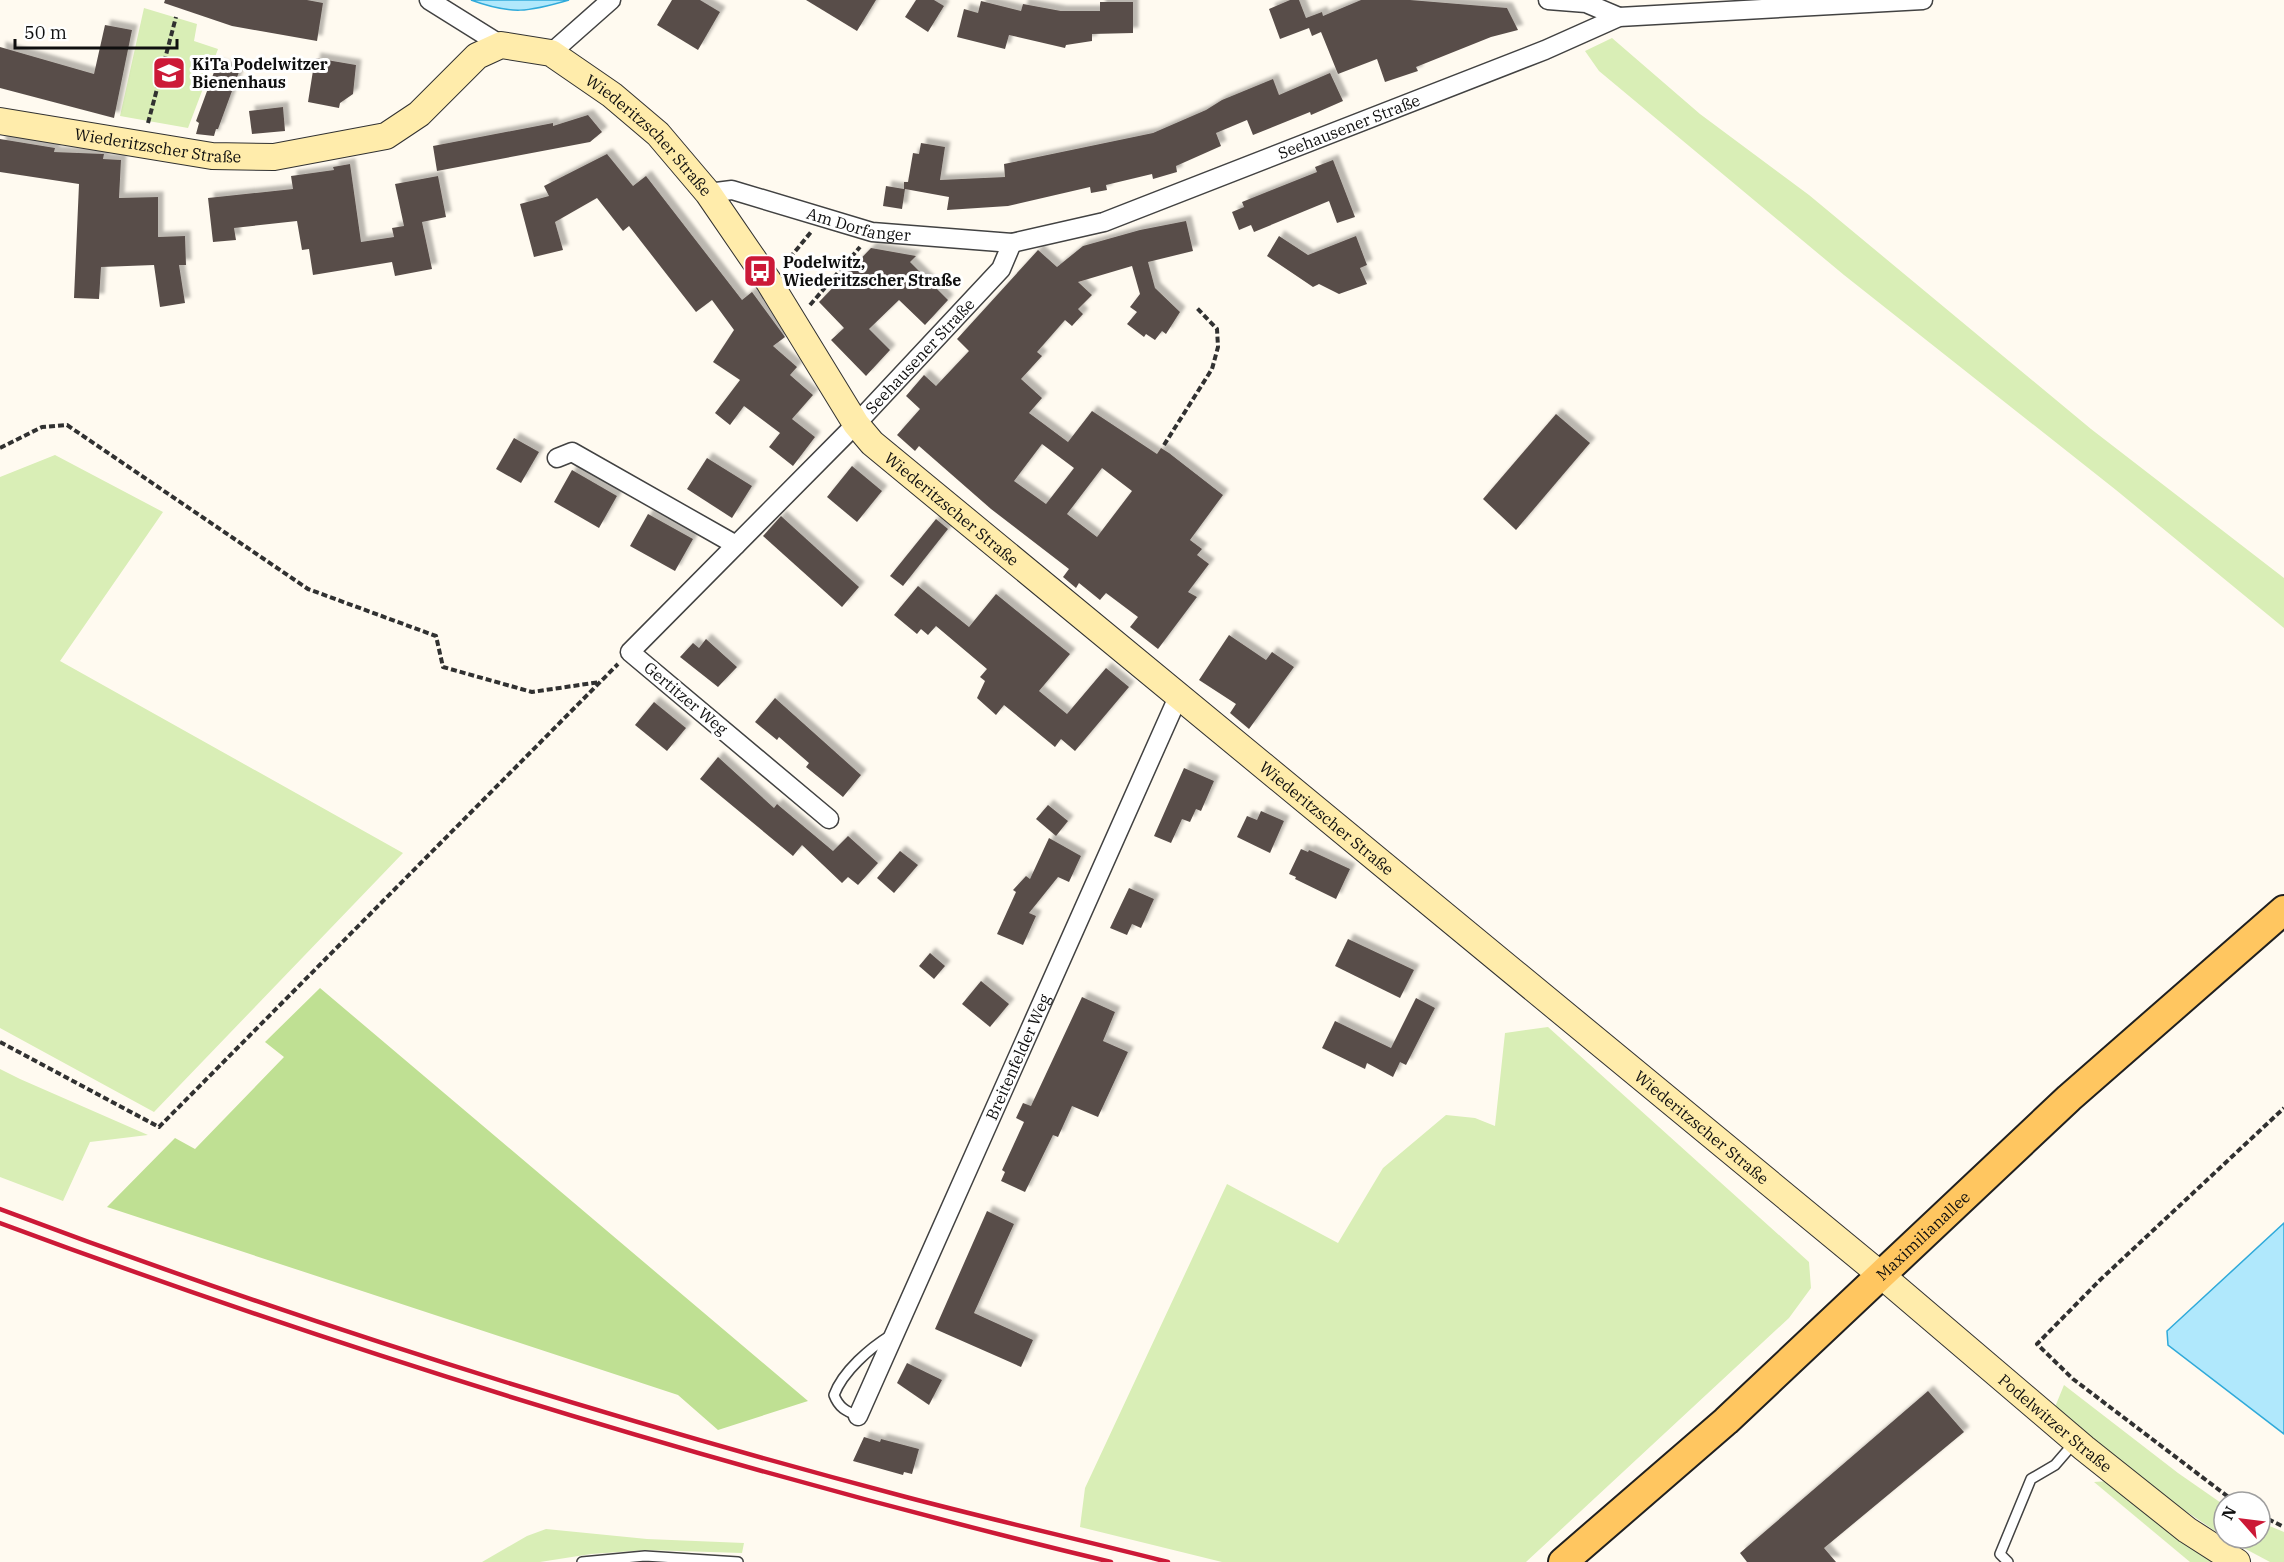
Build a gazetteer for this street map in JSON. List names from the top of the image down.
{
  "streets": {
    "main road": ["Maximilianallee"],
    "street": [
      "Seehausener Straße",
      "Wiederitzscher Straße",
      "Am Dorfanger",
      "Gertitzer Weg",
      "Breitenfelder Weg",
      "Podelwitzer Straße"
    ]
  },
  "crossings": [
    ["Seehausener Straße", "Wiederitzscher Straße"],
    ["Seehausener Straße", "Am Dorfanger"],
    ["Seehausener Straße", "Gertitzer Weg"],
    ["Wiederitzscher Straße", "Am Dorfanger"],
    ["Wiederitzscher Straße", "Gertitzer Weg"],
    ["Wiederitzscher Straße", "Breitenfelder Weg"],
    ["Wiederitzscher Straße", "Maximilianallee"],
    ["Wiederitzscher Straße", "Podelwitzer Straße"],
    ["Maximilianallee", "Podelwitzer Straße"]
  ],
  "places": {
    "school or university": ["KiTa Podelwitzer Bienenhaus"],
    "bus stop": ["Podelwitz, Wiederitzscher Straße"]
  },
  "scale_bar": "50 m",
  "north": "top left"
}
